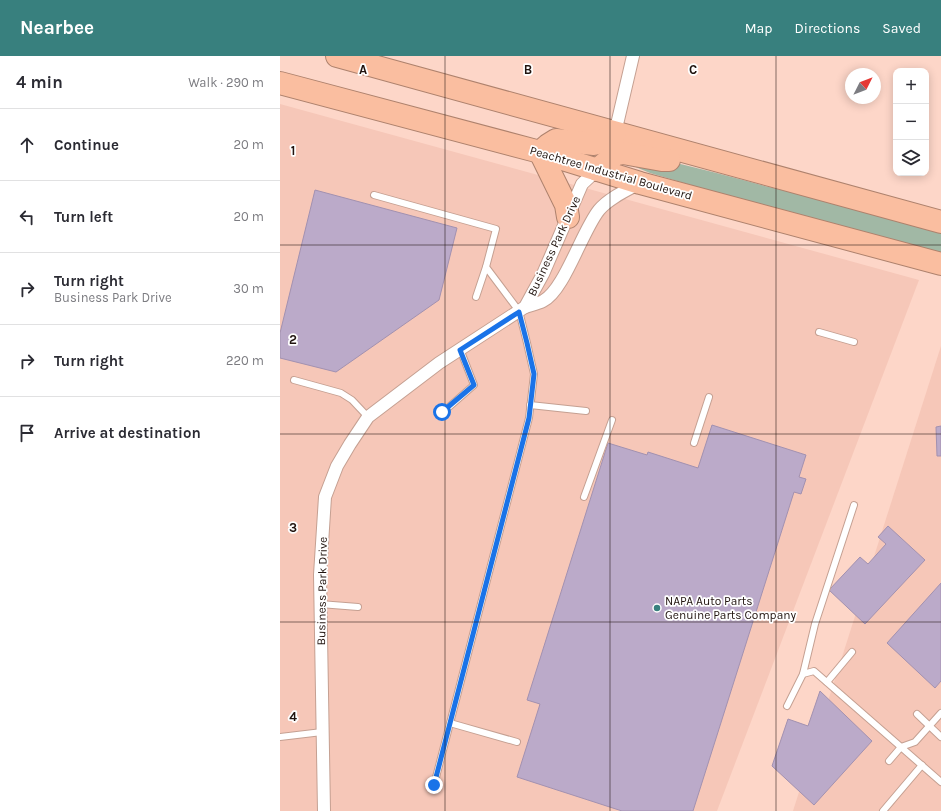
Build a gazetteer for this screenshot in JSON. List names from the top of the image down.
{
  "streets": {
    "highway": ["Peachtree Industrial Boulevard"],
    "street": ["Business Park Drive"]
  },
  "crossings": [
    ["Peachtree Industrial Boulevard", "Business Park Drive"]
  ],
  "places": ["NAPA Auto Parts Genuine Parts Company"],
  "north": "top right",
  "page": {
    "header": "Nearbee",
    "nav": ["Map", "Directions", "Saved"],
    "heading": ["4 min", "Walk · 290 m"],
    "map_buttons": ["+", "−"],
    "list": [
      ["Continue", "20 m"],
      ["Turn left", "20 m"],
      ["Turn right", "Business Park Drive", "30 m"],
      ["Turn right", "220 m"],
      "Arrive at destination"
    ]
  },
  "grid": {
    "columns": ["A", "B", "C"],
    "rows": [
      "1",
      "2",
      "3",
      "4"
    ]
  }
}
